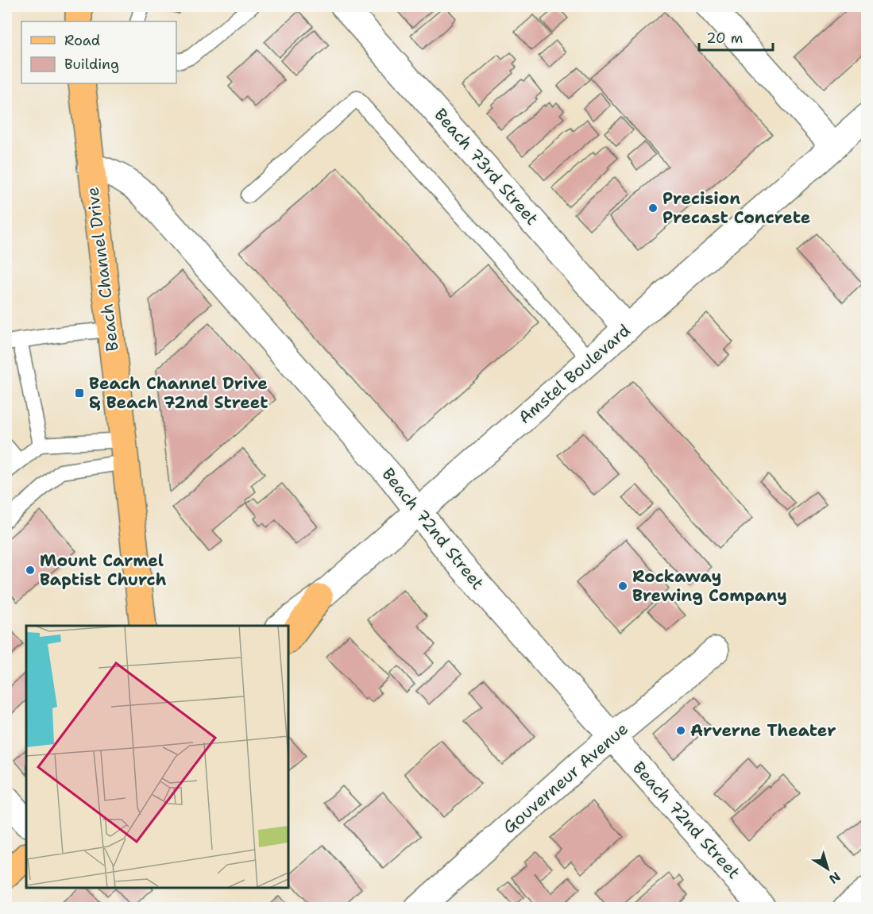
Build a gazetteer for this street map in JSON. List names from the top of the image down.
{
  "streets": {
    "main road": ["Beach Channel Drive"],
    "street": [
      "Beach 73rd Street",
      "Amstel Boulevard",
      "Beach 72nd Street",
      "Gouverneur Avenue"
    ]
  },
  "crossings": [
    ["Beach 73rd Street", "Amstel Boulevard"],
    ["Beach Channel Drive", "Beach 72nd Street"],
    ["Amstel Boulevard", "Beach 72nd Street"],
    ["Beach 72nd Street", "Gouverneur Avenue"]
  ],
  "places": {
    "other": [
      "Precision Precast Concrete",
      "Mount Carmel Baptist Church",
      "Rockaway Brewing Company",
      "Arverne Theater"
    ],
    "transit": ["Beach Channel Drive & Beach 72nd Street"]
  },
  "legend": ["Road", "Building"],
  "scale_bar": "20 m",
  "north": "bottom right"
}
